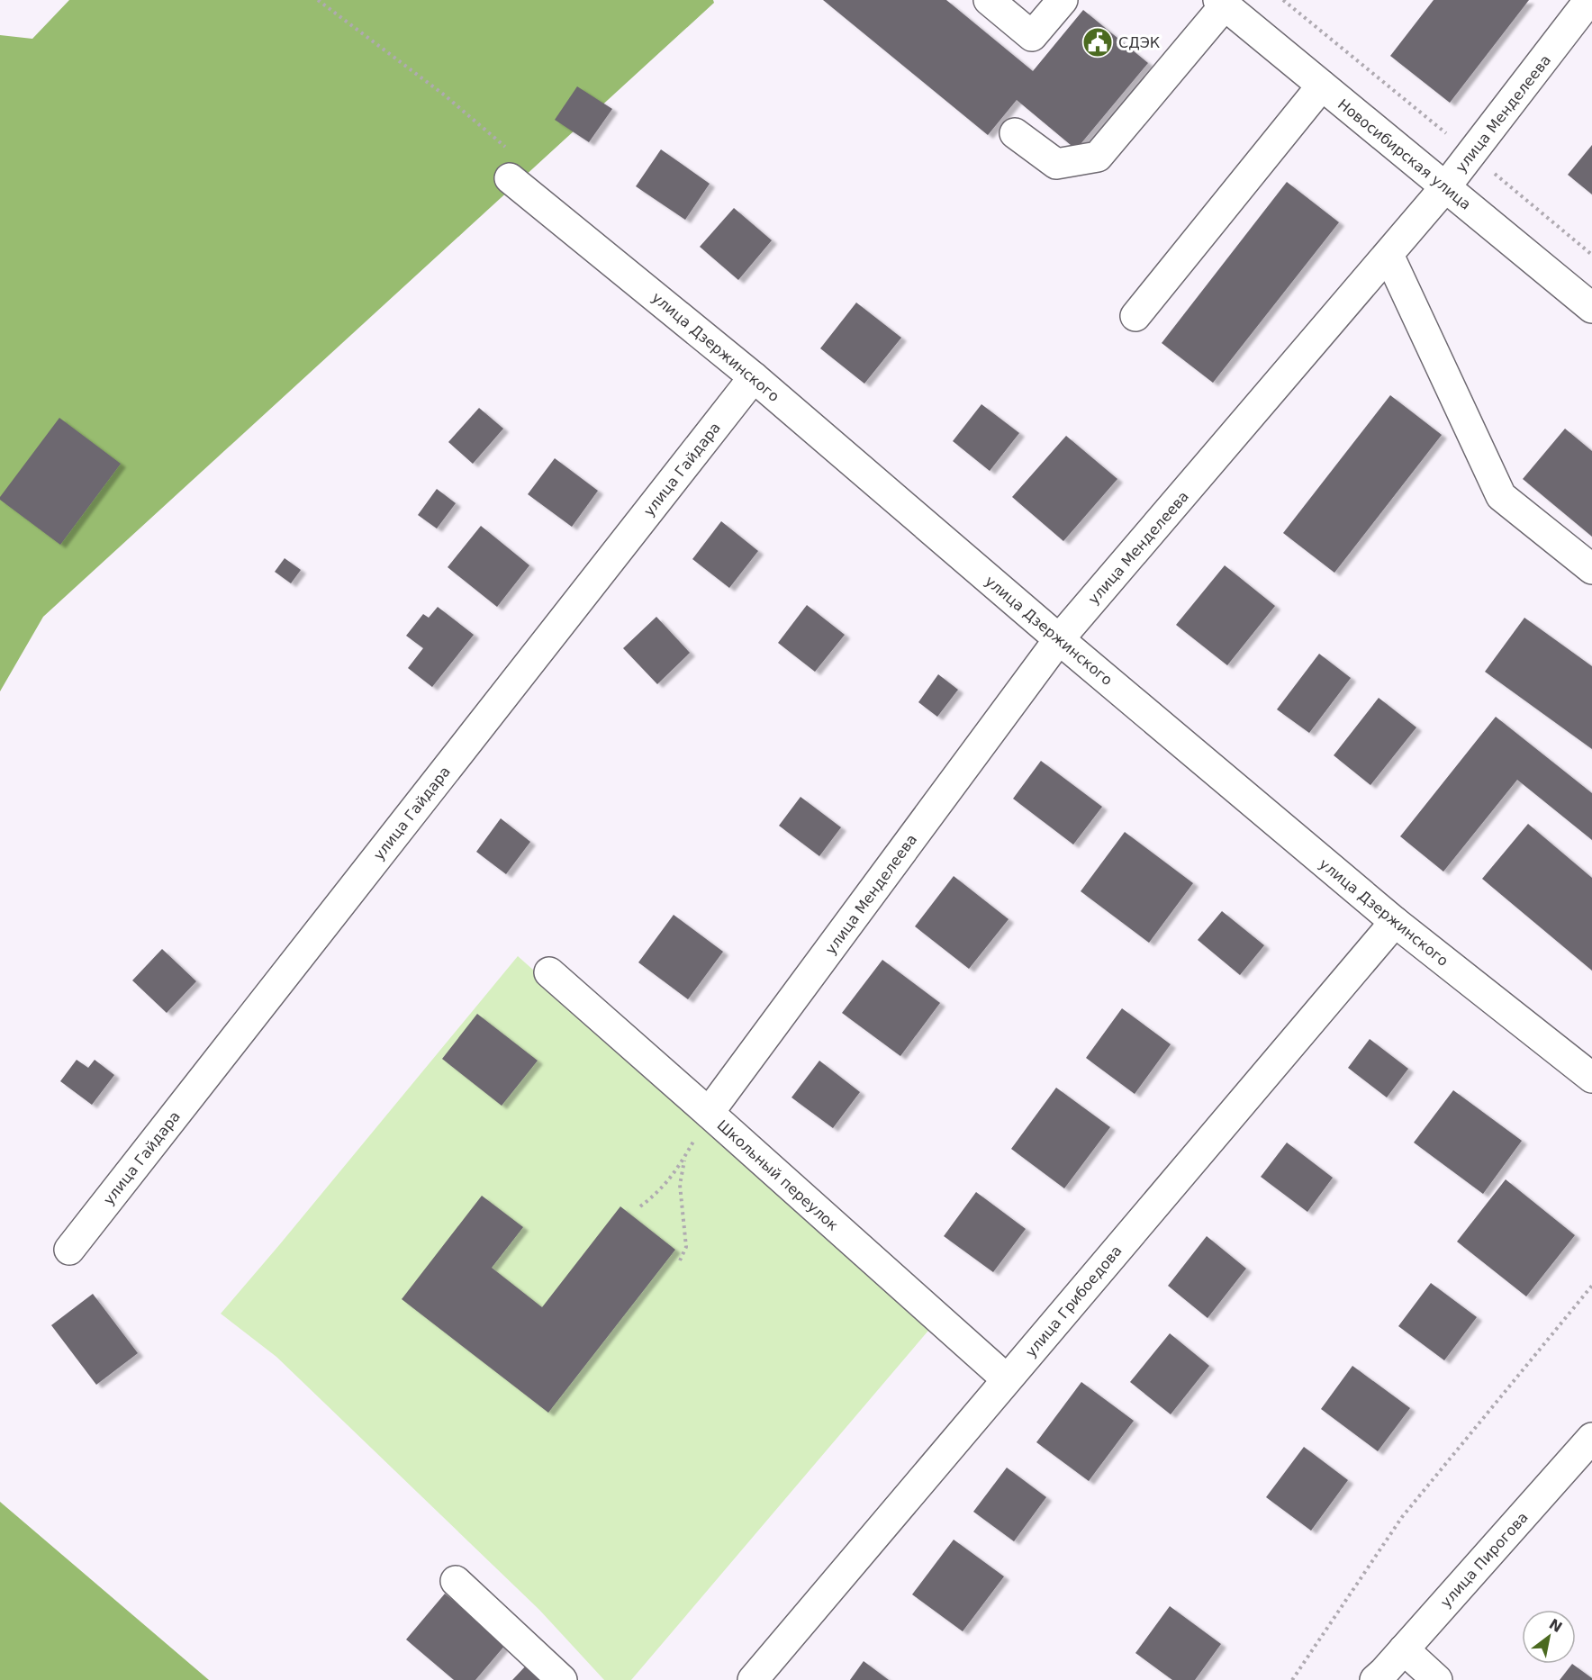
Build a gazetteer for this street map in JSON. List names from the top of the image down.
{
  "streets": {
    "street": [
      "улица Менделеева",
      "Новосибирская улица",
      "улица Дзержинского",
      "улица Гайдара",
      "Школьный переулок",
      "улица Грибоедова",
      "улица Пирогова"
    ]
  },
  "crossings": [
    ["улица Менделеева", "Новосибирская улица"],
    ["улица Менделеева", "улица Дзержинского"],
    ["улица Менделеева", "Школьный переулок"],
    ["улица Дзержинского", "улица Гайдара"],
    ["улица Дзержинского", "улица Грибоедова"],
    ["Школьный переулок", "улица Грибоедова"]
  ],
  "places": {
    "public building": ["СДЭК"]
  },
  "north": "top right"
}
